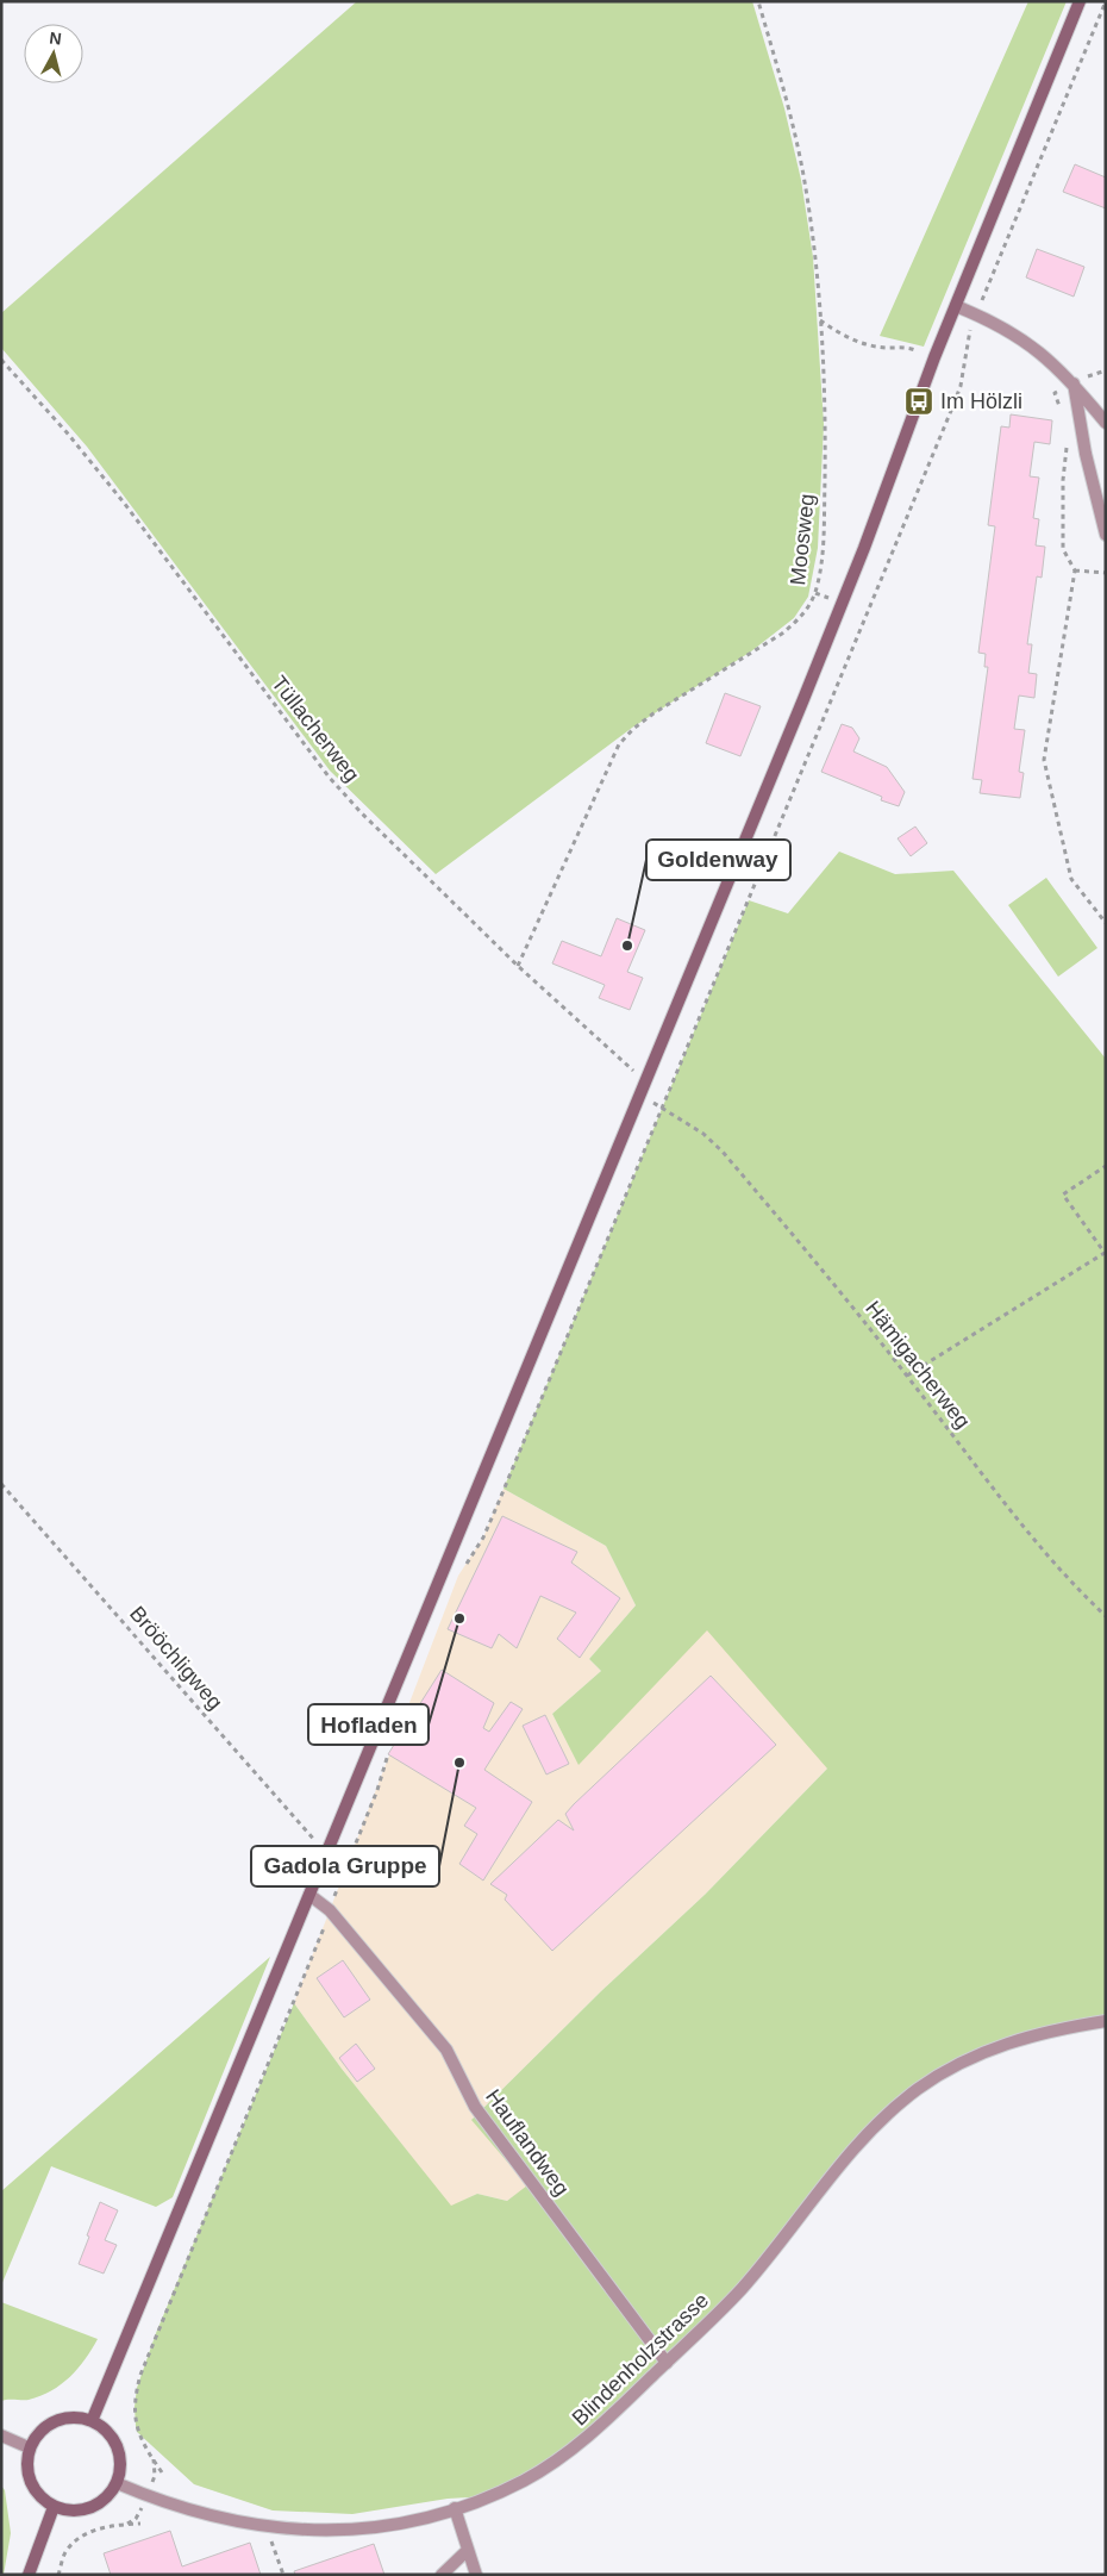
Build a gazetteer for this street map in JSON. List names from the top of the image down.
{
  "streets": {
    "street": ["Hauflandweg", "Blindenholzstrasse"],
    "path": [
      "Moosweg",
      "Tüllacherweg",
      "Hämigacherweg",
      "Brööchligweg"
    ]
  },
  "crossings": [
    ["Moosweg", "Tüllacherweg"],
    ["Hauflandweg", "Blindenholzstrasse"]
  ],
  "places": {
    "bus stop": ["Im Hölzli"],
    "other": ["Goldenway", "Hofladen", "Gadola Gruppe"]
  },
  "north": "top"
}
